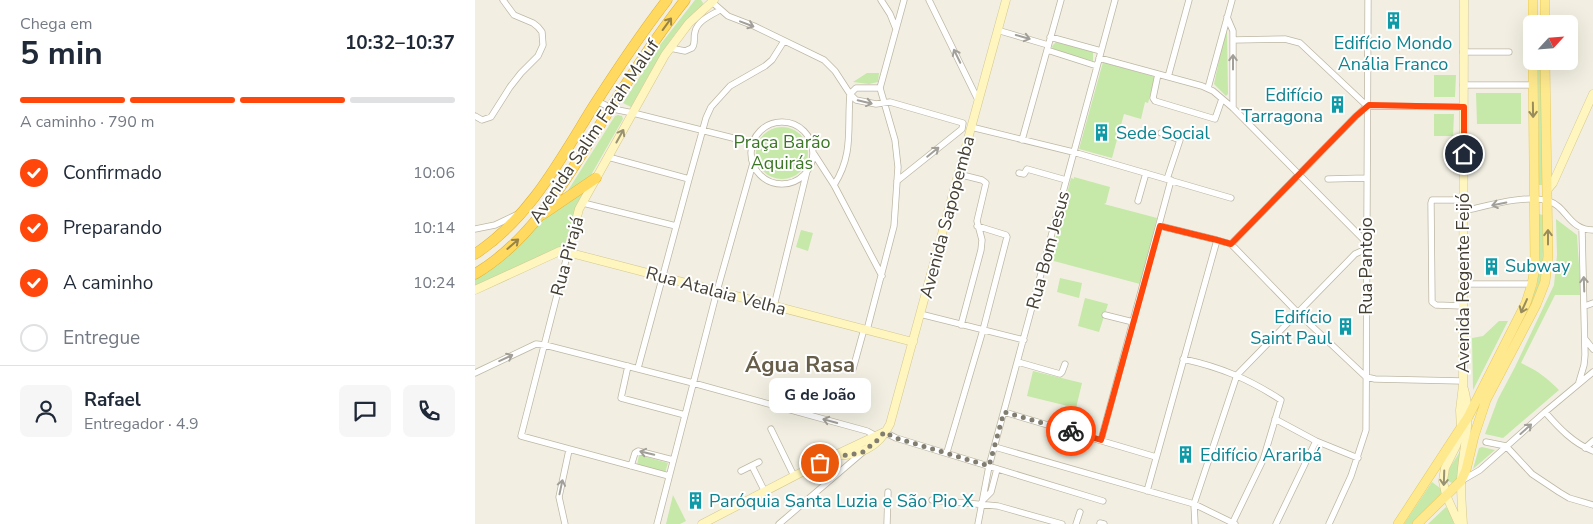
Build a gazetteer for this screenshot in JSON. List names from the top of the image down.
{
  "streets": {
    "highway": ["Avenida Salim Farah Maluf"],
    "main road": [
      "Avenida Sapopemba",
      "Rua Pirajá",
      "Avenida Regente Feijó",
      "Rua Atalaia Velha"
    ],
    "street": ["Rua Bom Jesus", "Rua Pantojo"]
  },
  "crossings": [
    ["Avenida Sapopemba", "Rua Atalaia Velha"],
    ["Rua Pirajá", "Rua Atalaia Velha"]
  ],
  "districts": ["Água Rasa"],
  "parks": ["Praça Barão Aquirás"],
  "places": {
    "building": [
      "Edifício Mondo Anália Franco",
      "Edifício Tarragona",
      "Sede Social",
      "Subway",
      "Edifício Saint Paul",
      "Edifício Araribá",
      "Paróquia Santa Luzia e São Pio X"
    ],
    "other": ["G de João"]
  },
  "north": "top right",
  "page": {
    "heading": ["5 min", "Chega em", "10:32–10:37"],
    "panel": ["Rafael", "Entregador · 4.9"],
    "bar": "A caminho · 790 m",
    "list": [
      ["Confirmado", "10:06"],
      ["Preparando", "10:14"],
      ["A caminho", "10:24"],
      "Entregue"
    ],
    "bubble": "G de João"
  }
}
